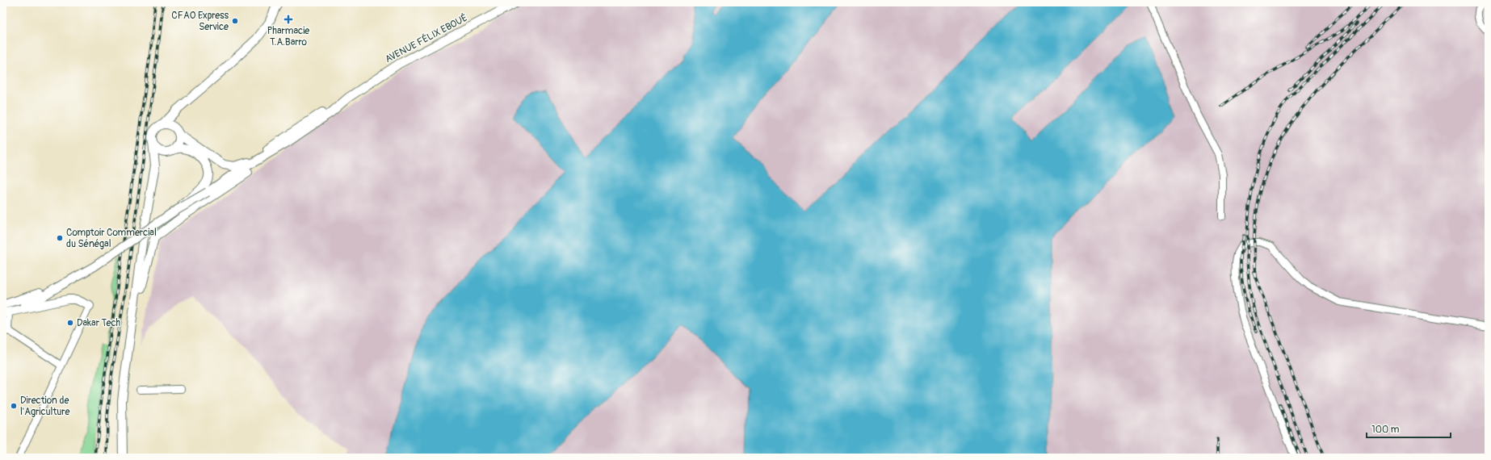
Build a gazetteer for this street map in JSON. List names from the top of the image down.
{
  "streets": {
    "street": ["AVENUE FÉLIX EBOUÉ"]
  },
  "places": {
    "health": ["Pharmacie T.A.Barro"],
    "other": [
      "CFAO Express Service",
      "Comptoir Commercial du Sénégal",
      "Dakar Tech",
      "Direction de l'Agriculture"
    ]
  },
  "scale_bar": "100 m"
}
